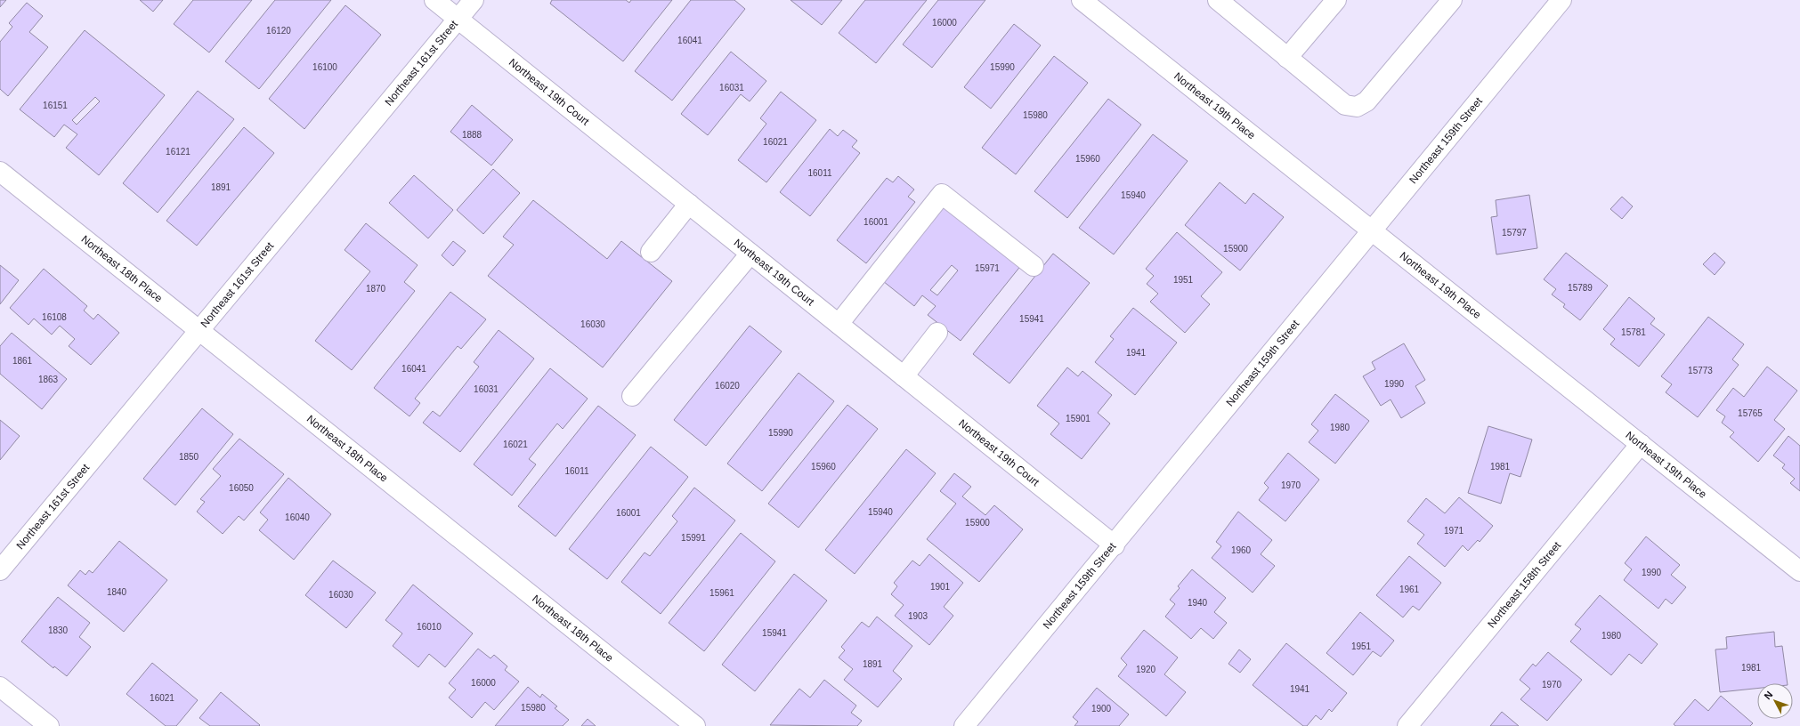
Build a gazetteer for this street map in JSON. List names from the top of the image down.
{
  "streets": {
    "street": [
      "Northeast 161st Street",
      "Northeast 19th Court",
      "Northeast 19th Place",
      "Northeast 159th Street",
      "Northeast 18th Place",
      "Northeast 158th Street"
    ]
  },
  "crossings": [
    ["Northeast 161st Street", "Northeast 19th Court"],
    ["Northeast 161st Street", "Northeast 18th Place"],
    ["Northeast 19th Court", "Northeast 159th Street"],
    ["Northeast 19th Place", "Northeast 159th Street"],
    ["Northeast 19th Place", "Northeast 158th Street"]
  ],
  "house_numbers": [
    "16000",
    "16120",
    "16041",
    "16100",
    "15990",
    "16031",
    "16151",
    "15980",
    "1888",
    "16021",
    "16121",
    "15960",
    "16011",
    "1891",
    "15940",
    "16001",
    "15797",
    "15900",
    "15971",
    "1951",
    "15789",
    "1870",
    "16108",
    "15941",
    "16030",
    "15781",
    "1941",
    "1861",
    "16041",
    "15773",
    "1863",
    "1990",
    "16020",
    "16031",
    "15765",
    "15901",
    "1980",
    "15990",
    "16021",
    "1850",
    "15960",
    "1981",
    "16011",
    "1970",
    "16050",
    "15940",
    "16001",
    "16040",
    "15900",
    "1971",
    "15991",
    "1960",
    "1990",
    "1901",
    "1961",
    "1840",
    "15961",
    "16030",
    "1940",
    "1903",
    "16010",
    "1830",
    "15941",
    "1980",
    "1951",
    "1891",
    "1981",
    "1920",
    "16000",
    "1970",
    "1941",
    "16021",
    "15980",
    "1900"
  ],
  "north": "top left"
}
